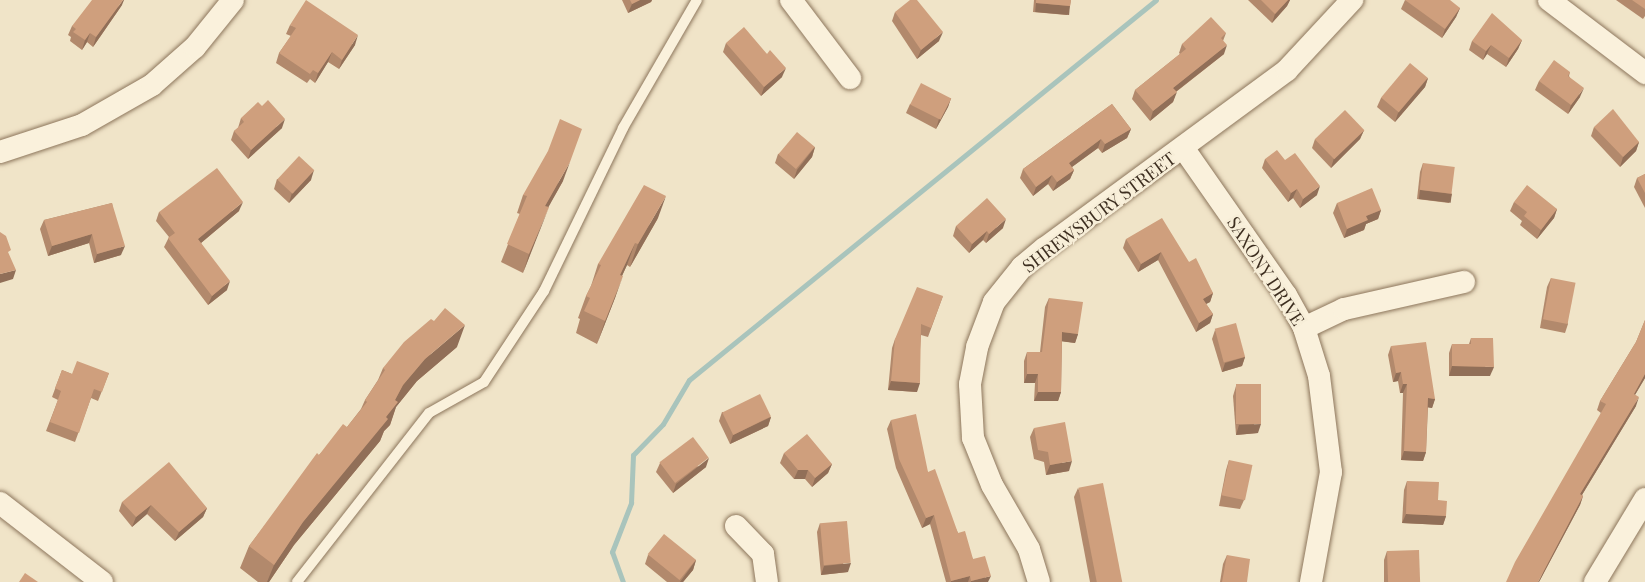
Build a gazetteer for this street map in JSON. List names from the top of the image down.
{
  "streets": {
    "street": ["SHREWSBURY STREET", "SAXONY DRIVE"]
  },
  "crossings": [
    ["SHREWSBURY STREET", "SAXONY DRIVE"]
  ]
}
